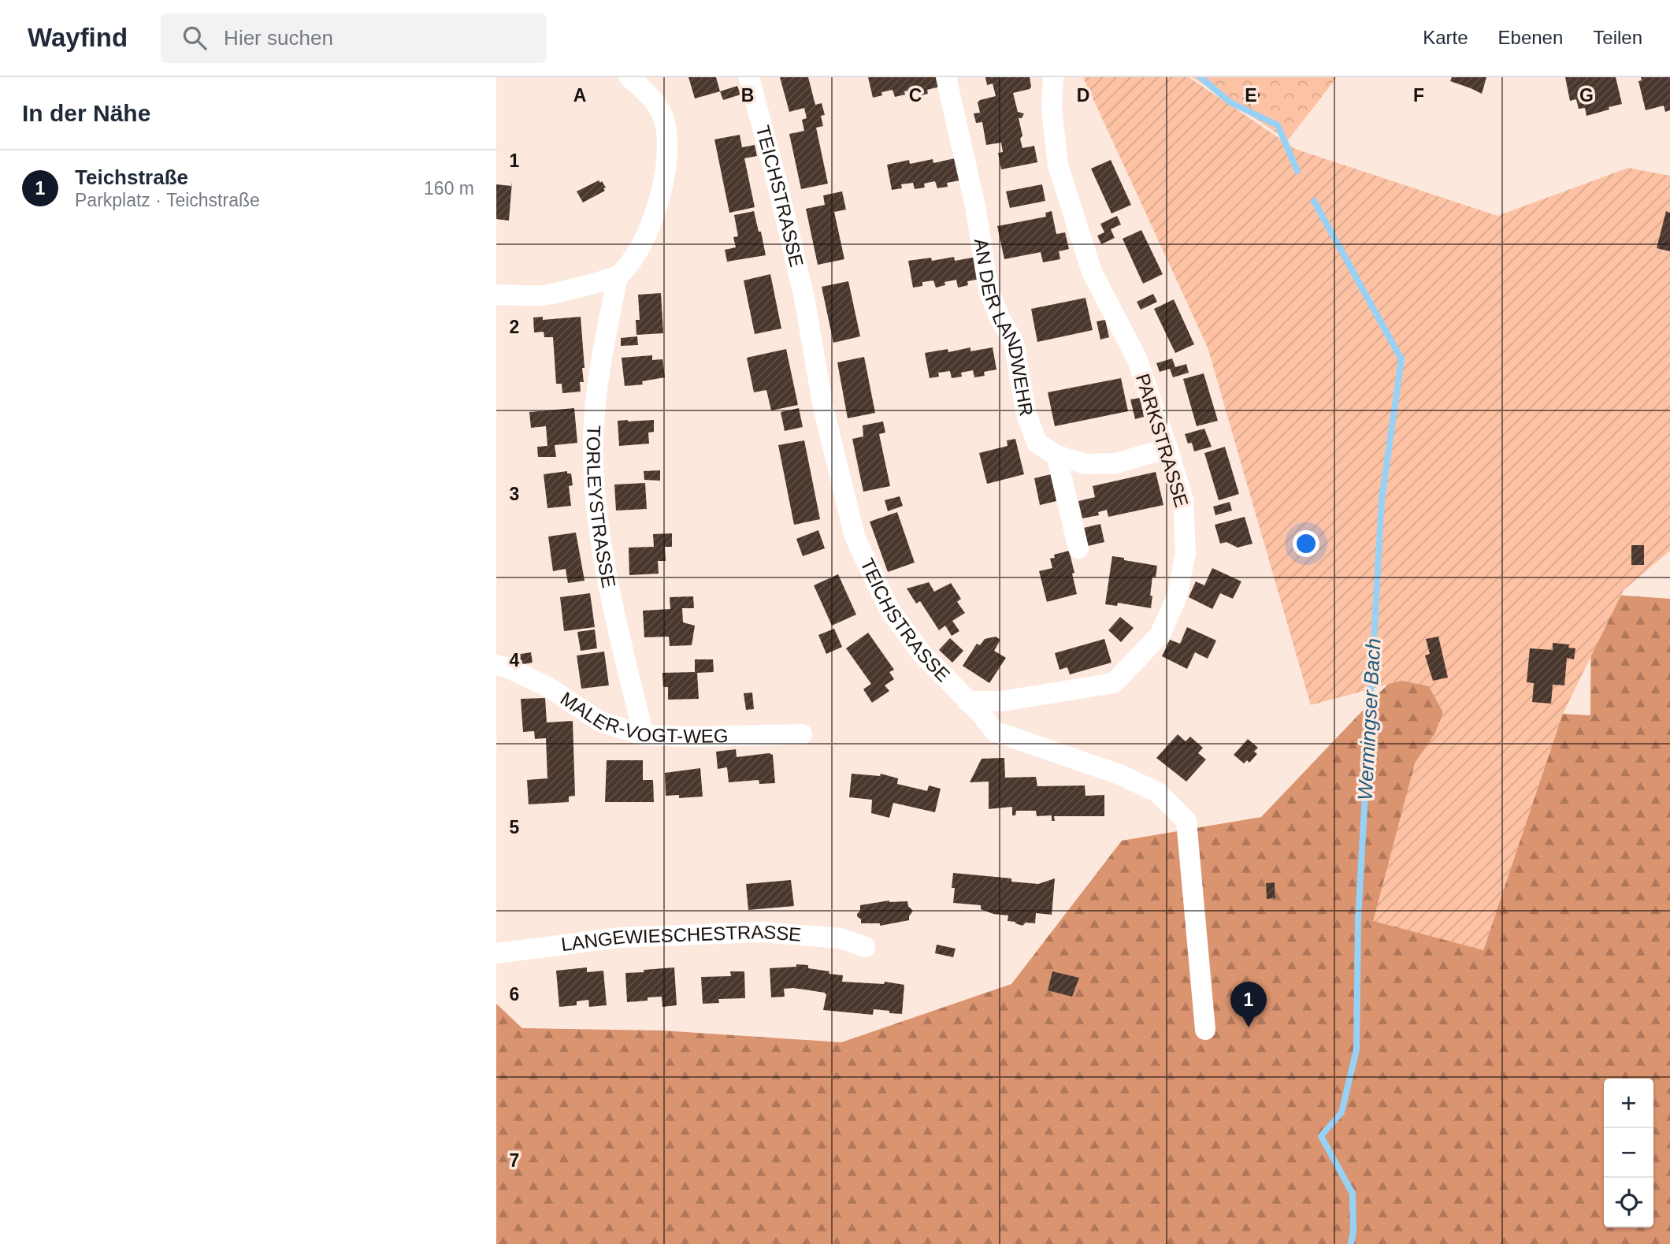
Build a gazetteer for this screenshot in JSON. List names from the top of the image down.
{
  "streets": {
    "street": [
      "TEICHSTRASSE",
      "AN DER LANDWEHR",
      "PARKSTRASSE",
      "TORLEYSTRASSE",
      "MALER-VOGT-WEG",
      "LANGEWIESCHESTRASSE"
    ]
  },
  "crossings": [
    ["TEICHSTRASSE", "PARKSTRASSE"],
    ["AN DER LANDWEHR", "PARKSTRASSE"],
    ["TORLEYSTRASSE", "MALER-VOGT-WEG"]
  ],
  "water": ["Wermingser Bach"],
  "page": {
    "header": "Wayfind",
    "search": "Hier suchen",
    "nav": ["Karte", "Ebenen", "Teilen"],
    "heading": "In der Nähe",
    "list": [
      {
        "mark": "1",
        "name": "Teichstraße",
        "note": "Parkplatz · Teichstraße",
        "value": "160 m"
      }
    ],
    "pins": "1",
    "map_buttons": ["+", "−"]
  },
  "grid": {
    "columns": [
      "A",
      "B",
      "C",
      "D",
      "E",
      "F",
      "G"
    ],
    "rows": [
      "1",
      "2",
      "3",
      "4",
      "5",
      "6",
      "7"
    ]
  }
}
